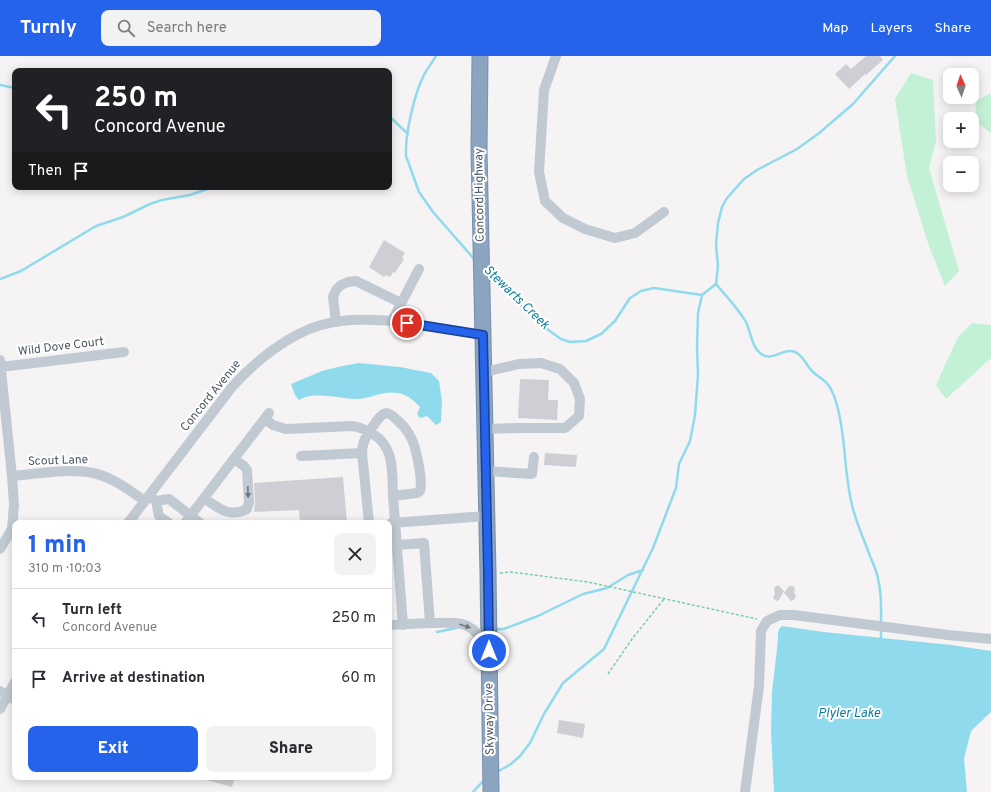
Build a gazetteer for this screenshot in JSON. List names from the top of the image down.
{
  "streets": {
    "highway": ["Concord Highway", "Skyway Drive"],
    "street": ["Wild Dove Court", "Concord Avenue", "Scout Lane"]
  },
  "crossings": [
    ["Concord Highway", "Concord Avenue"],
    ["Concord Highway", "Skyway Drive"],
    ["Concord Avenue", "Scout Lane"],
    ["Concord Avenue", "Skyway Drive"]
  ],
  "water": ["Stewarts Creek", "Plyler Lake"],
  "north": "top",
  "page": {
    "header": "Turnly",
    "search": "Search here",
    "nav": ["Map", "Layers", "Share"],
    "map_buttons": ["+", "−"],
    "turn": ["250 m", "Concord Avenue"],
    "then": "Then",
    "heading": ["1 min", "310 m · 10:03"],
    "list": [
      {
        "name": "Turn left",
        "note": "Concord Avenue",
        "value": "250 m"
      },
      {
        "name": "Arrive at destination",
        "value": "60 m"
      }
    ],
    "buttons": ["Exit", "Share"]
  }
}
